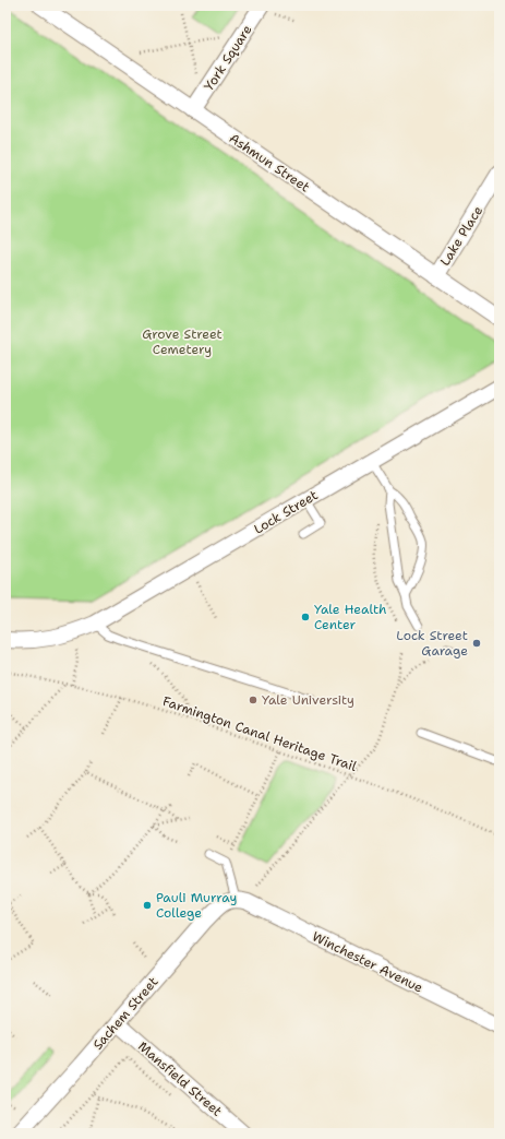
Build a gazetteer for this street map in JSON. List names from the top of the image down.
{
  "streets": {
    "street": [
      "York Square",
      "Ashmun Street",
      "Lake Place",
      "Lock Street",
      "Winchester Avenue",
      "Sachem Street",
      "Mansfield Street"
    ],
    "path": ["Farmington Canal Heritage Trail"]
  },
  "crossings": [
    ["York Square", "Ashmun Street"],
    ["Ashmun Street", "Lake Place"],
    ["Winchester Avenue", "Sachem Street"],
    ["Sachem Street", "Mansfield Street"]
  ],
  "parks": ["Grove Street Cemetery"],
  "places": [
    "Yale Health Center",
    "Lock Street Garage",
    "Yale University",
    "Pauli Murray College"
  ]
}
